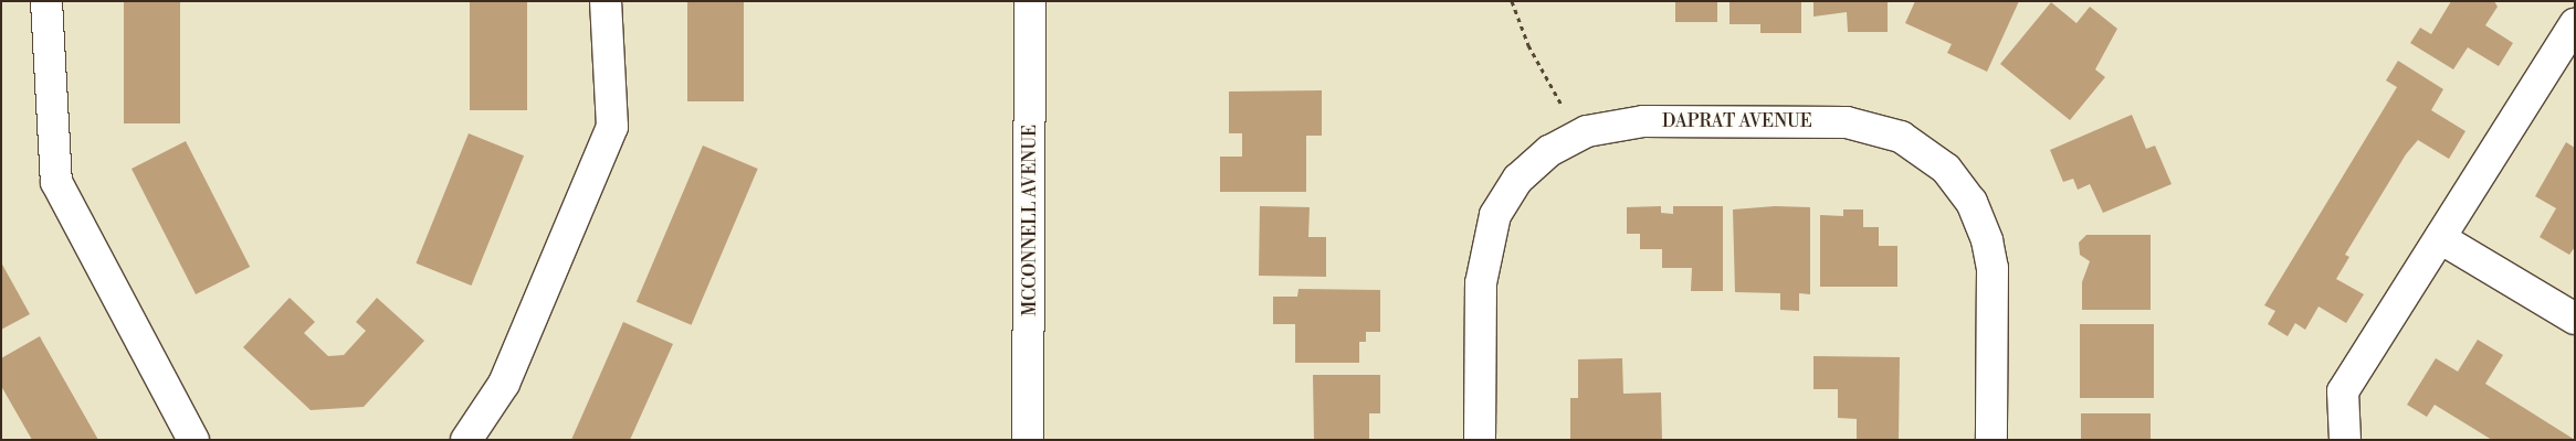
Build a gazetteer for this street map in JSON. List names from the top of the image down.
{
  "streets": {
    "street": ["DAPRAT AVENUE", "MCCONNELL AVENUE"]
  }
}
